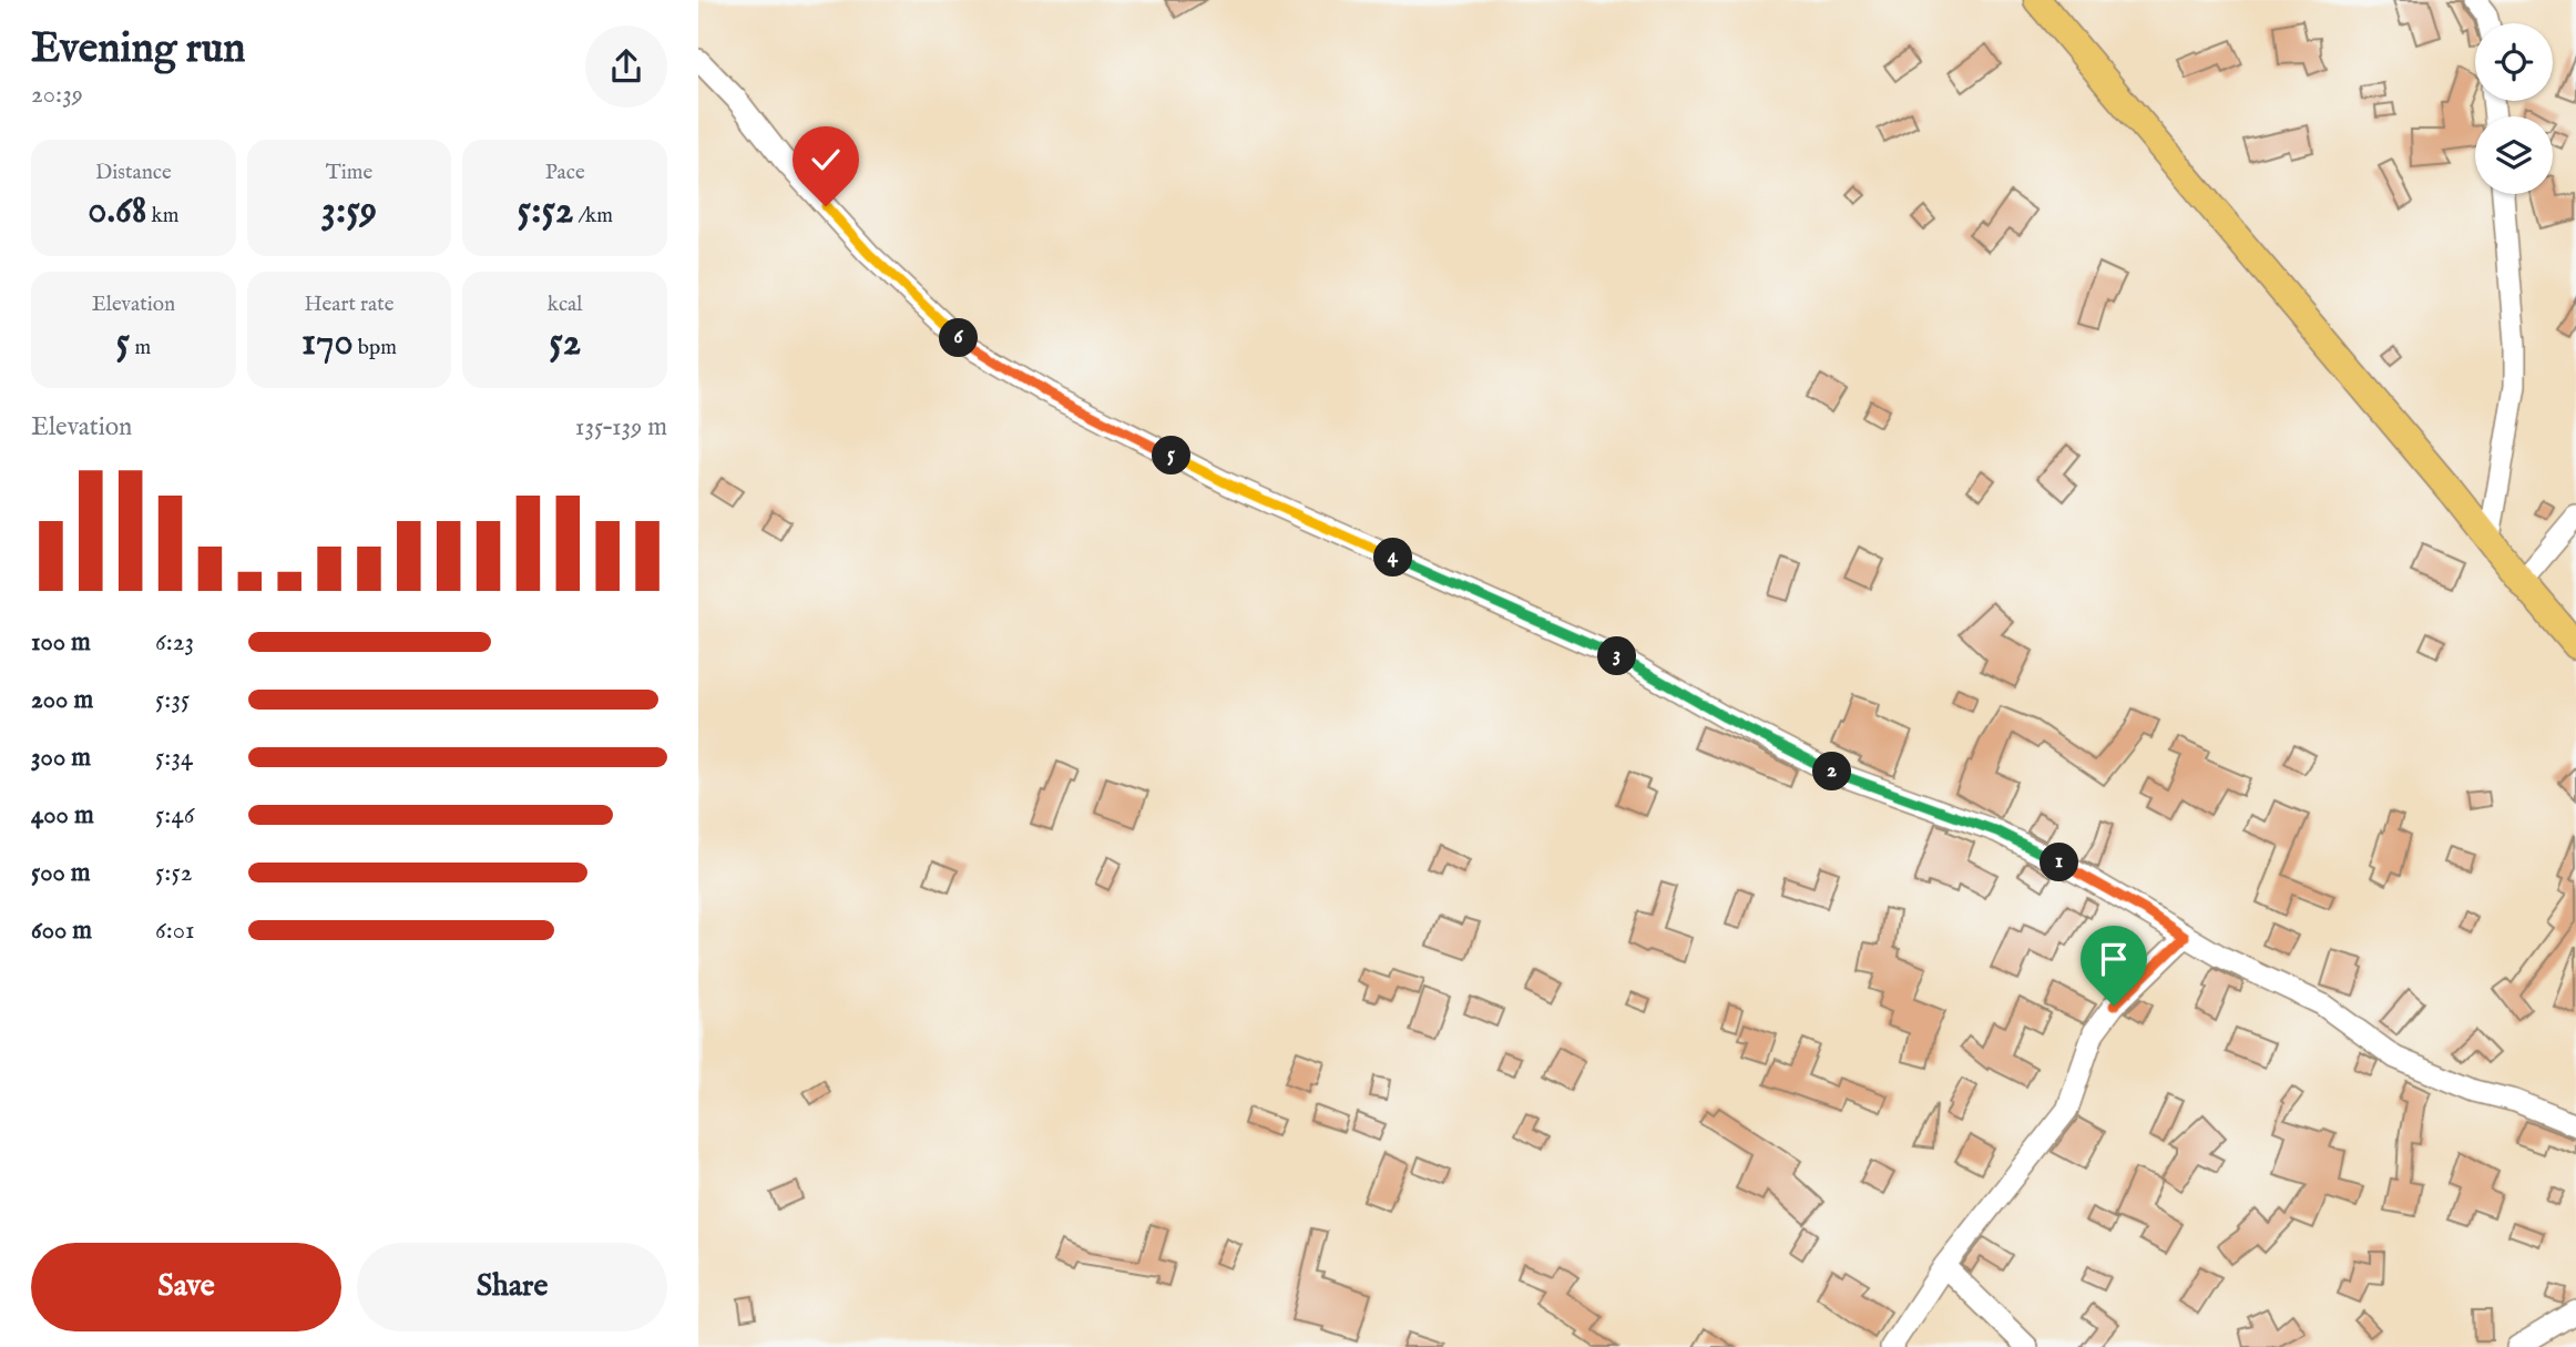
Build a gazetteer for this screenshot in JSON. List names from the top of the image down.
{
  "page": {
    "heading": ["Evening run", "20:39"],
    "stats": [
      ["Distance", "0.68 km"],
      ["Time", "3:59"],
      ["Pace", "5:52 /km"],
      ["Elevation", "5 m"],
      ["Heart rate", "170 bpm"],
      ["kcal", "52"]
    ],
    "pins": [
      "6",
      "5",
      "4",
      "3",
      "2",
      "1"
    ],
    "chart": ["Elevation", "135–139 m"],
    "list": [
      {
        "name": "100 m",
        "note": "6:23"
      },
      {
        "name": "200 m",
        "note": "5:35"
      },
      {
        "name": "300 m",
        "note": "5:34"
      },
      {
        "name": "400 m",
        "note": "5:46"
      },
      {
        "name": "500 m",
        "note": "5:52"
      },
      {
        "name": "600 m",
        "note": "6:01"
      }
    ],
    "buttons": ["Save", "Share"]
  }
}
